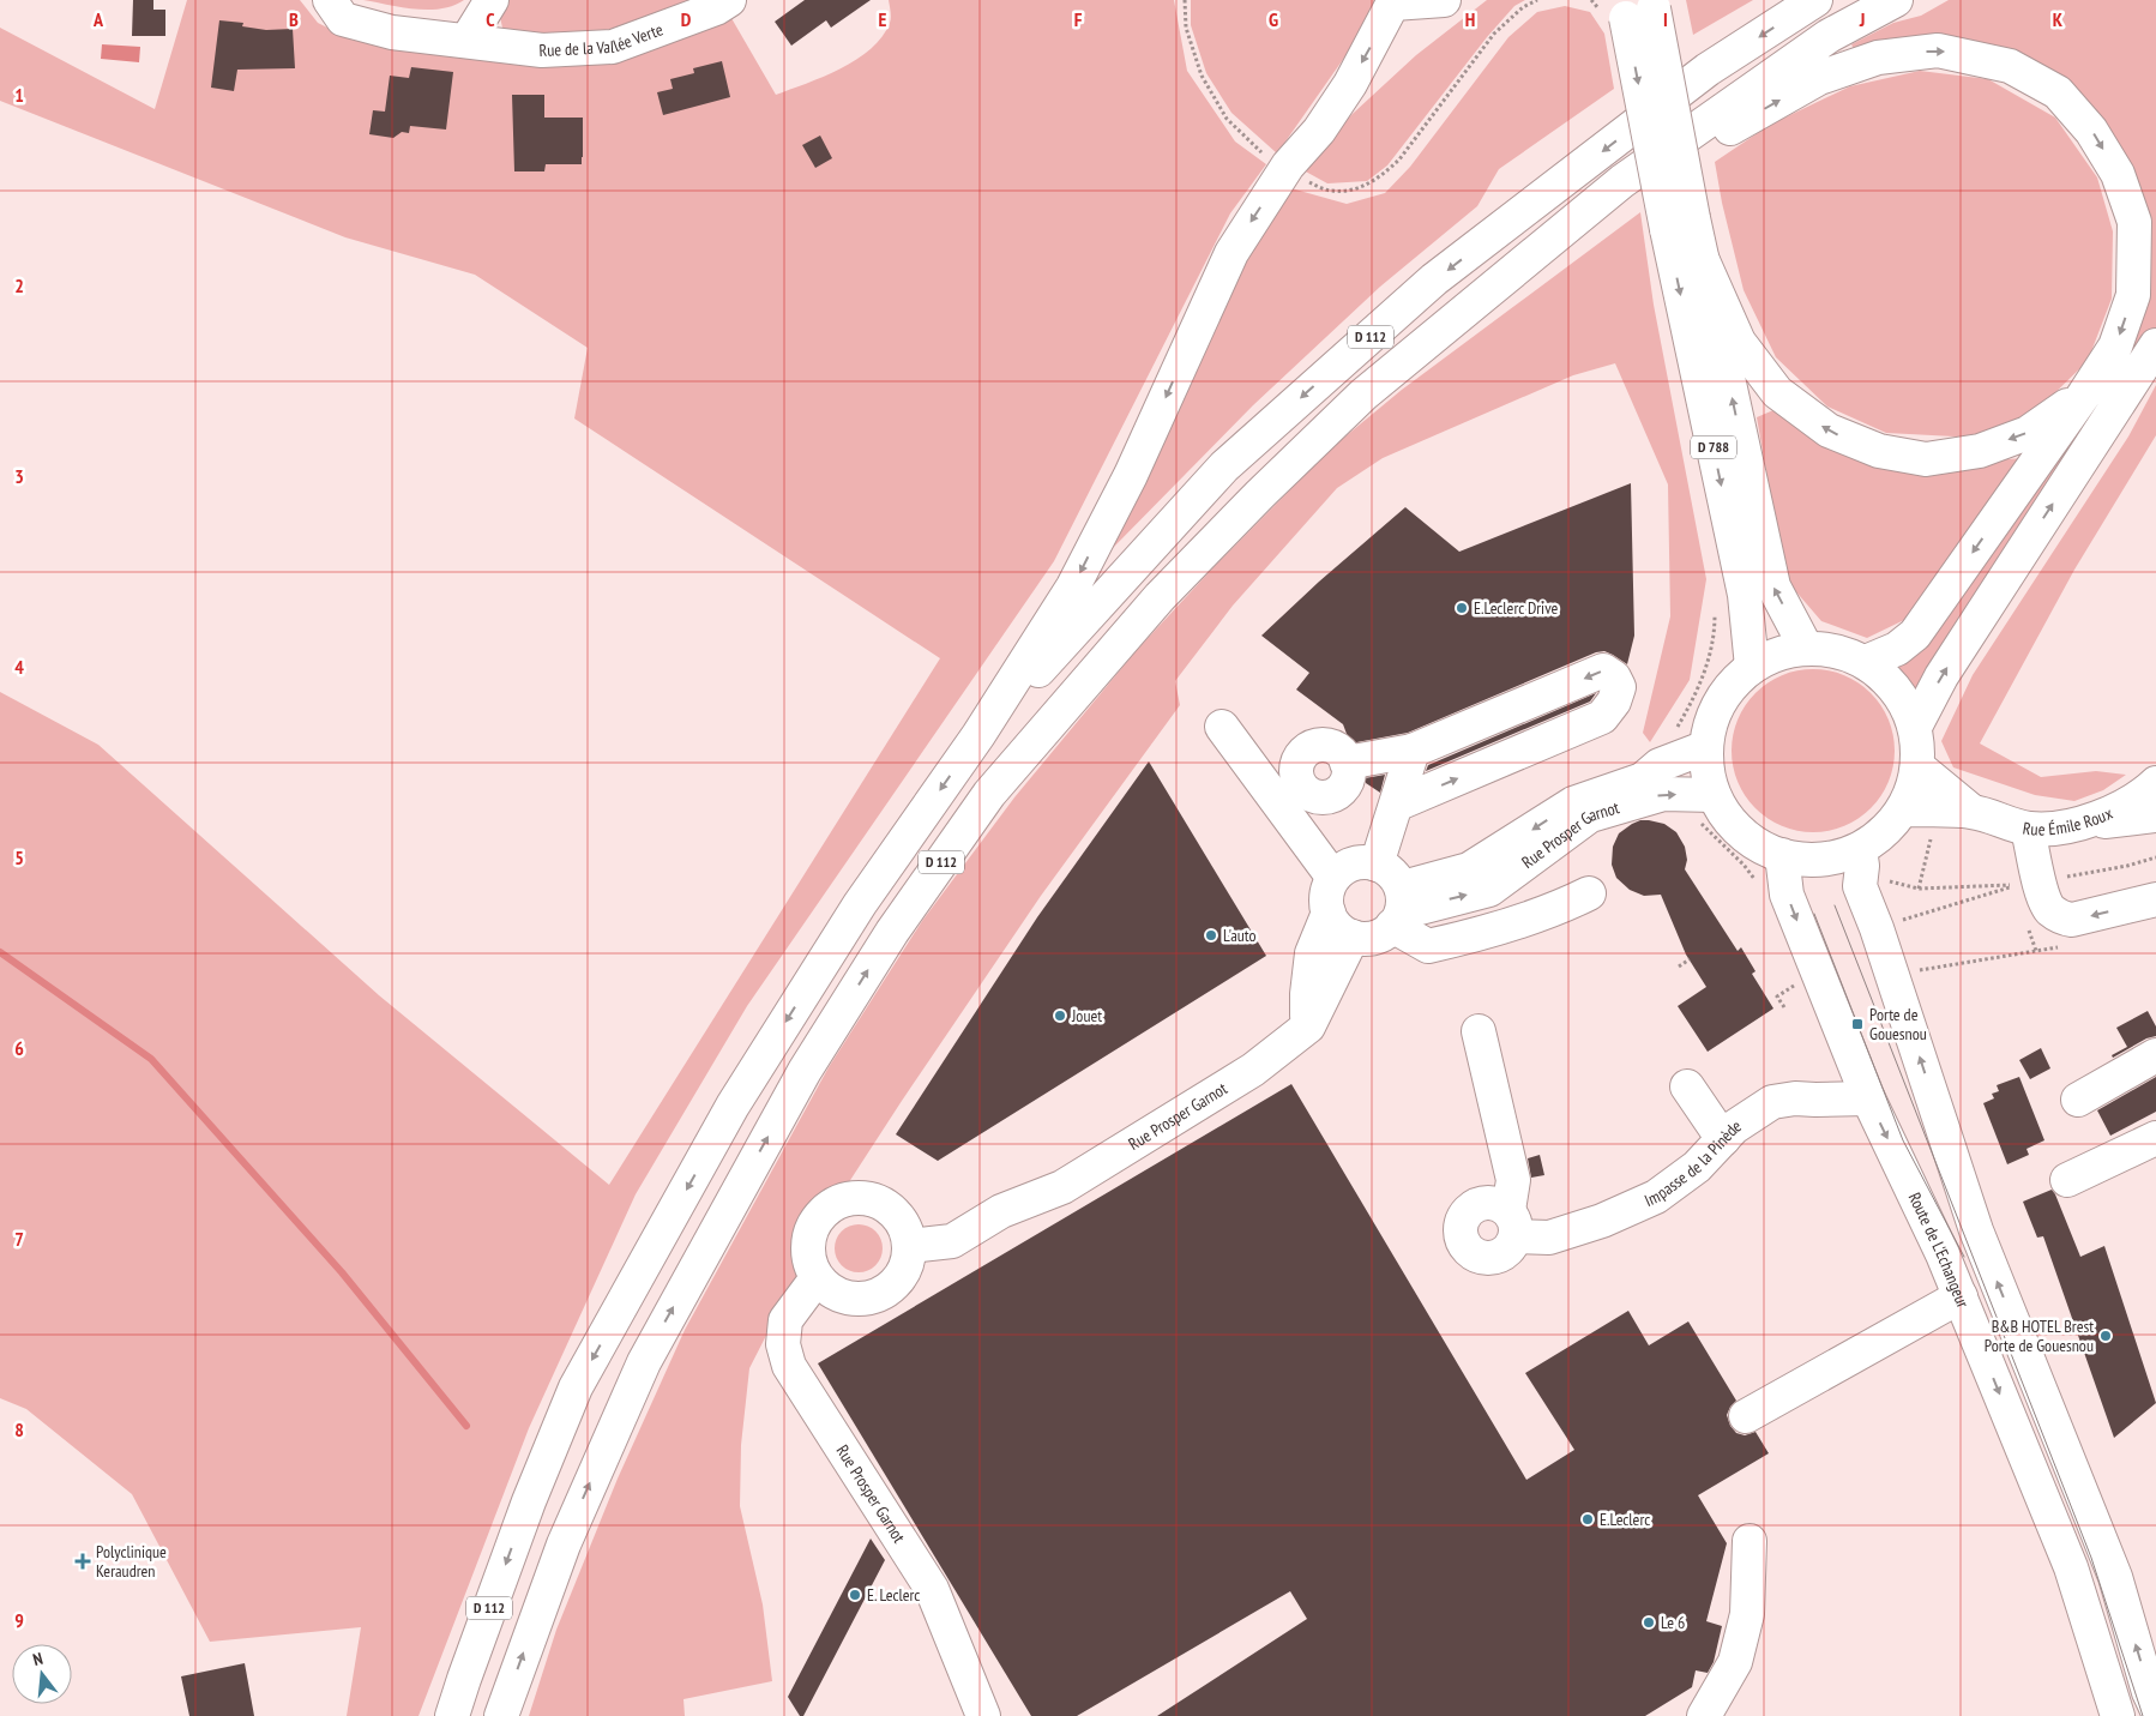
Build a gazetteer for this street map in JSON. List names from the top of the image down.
{
  "streets": {
    "main road": [
      "Rue de la Vallée Verte",
      "D 112",
      "D 788",
      "Rue Émile Roux",
      "Rue Prosper Garnot",
      "Impasse de la Pinède",
      "Route de L'Echangeur"
    ]
  },
  "crossings": [
    ["Impasse de la Pinède", "Route de L'Echangeur"]
  ],
  "places": {
    "other": [
      "E.Leclerc Drive",
      "L'auto",
      "Jouet",
      "B&B HOTEL Brest Porte de Gouesnou",
      "E.Leclerc",
      "E. Leclerc",
      "Le 6"
    ],
    "transit": ["Porte de Gouesnou"],
    "health": ["Polyclinique Keraudren"]
  },
  "north": "top",
  "grid": {
    "columns": [
      "A",
      "B",
      "C",
      "D",
      "E",
      "F",
      "G",
      "H",
      "I",
      "J",
      "K"
    ],
    "rows": [
      "1",
      "2",
      "3",
      "4",
      "5",
      "6",
      "7",
      "8",
      "9"
    ]
  }
}
